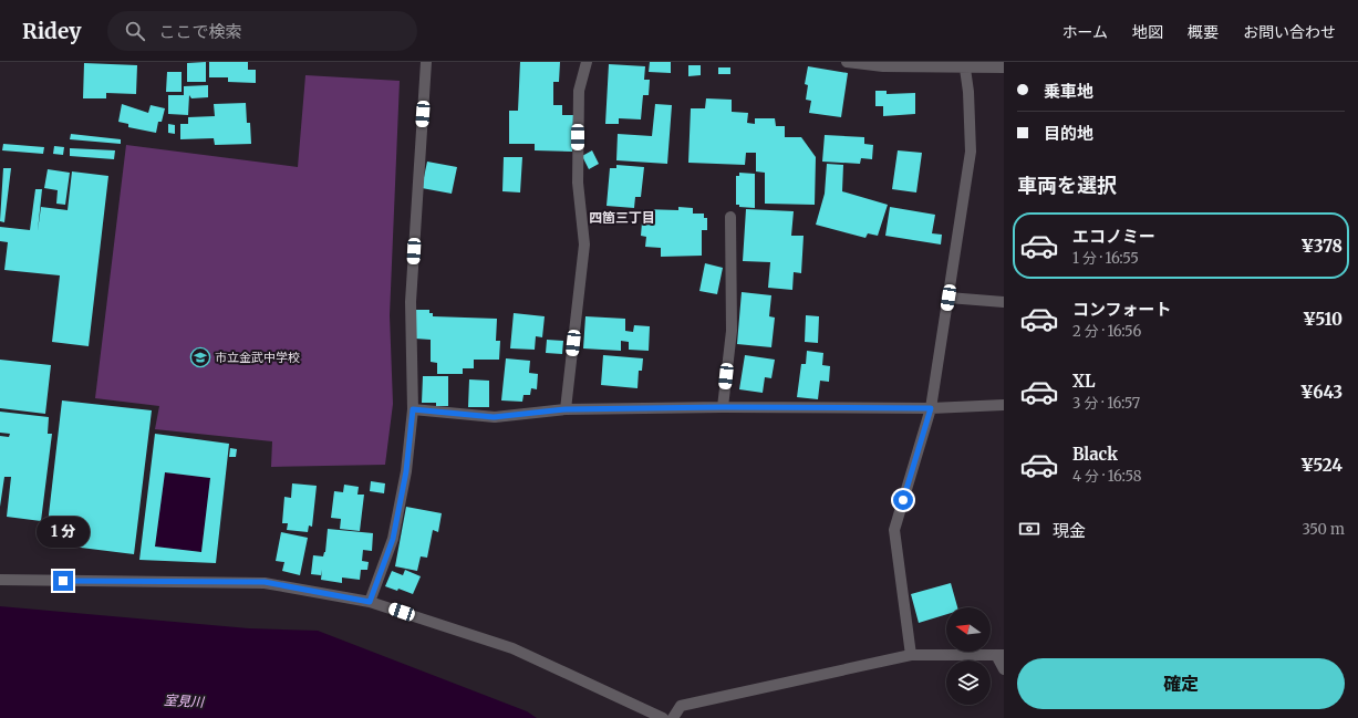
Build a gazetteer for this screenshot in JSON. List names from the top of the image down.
{
  "districts": ["四箇三丁目"],
  "water": ["室見川"],
  "places": {
    "school or university": ["市立金武中学校"]
  },
  "north": "left",
  "page": {
    "header": "Ridey",
    "search": "ここで検索",
    "nav": [
      "ホーム",
      "地図",
      "概要",
      "お問い合わせ"
    ],
    "banner": ["乗車地", "目的地"],
    "heading": "車両を選択",
    "list": [
      {
        "name": "エコノミー",
        "note": "1 分 · 16:55",
        "value": "¥378"
      },
      {
        "name": "コンフォート",
        "note": "2 分 · 16:56",
        "value": "¥510"
      },
      {
        "name": "XL",
        "note": "3 分 · 16:57",
        "value": "¥643"
      },
      {
        "name": "Black",
        "note": "4 分 · 16:58",
        "value": "¥524"
      }
    ],
    "pay": ["現金", "350 m"],
    "bubble": "1 分",
    "buttons": "確定"
  }
}
